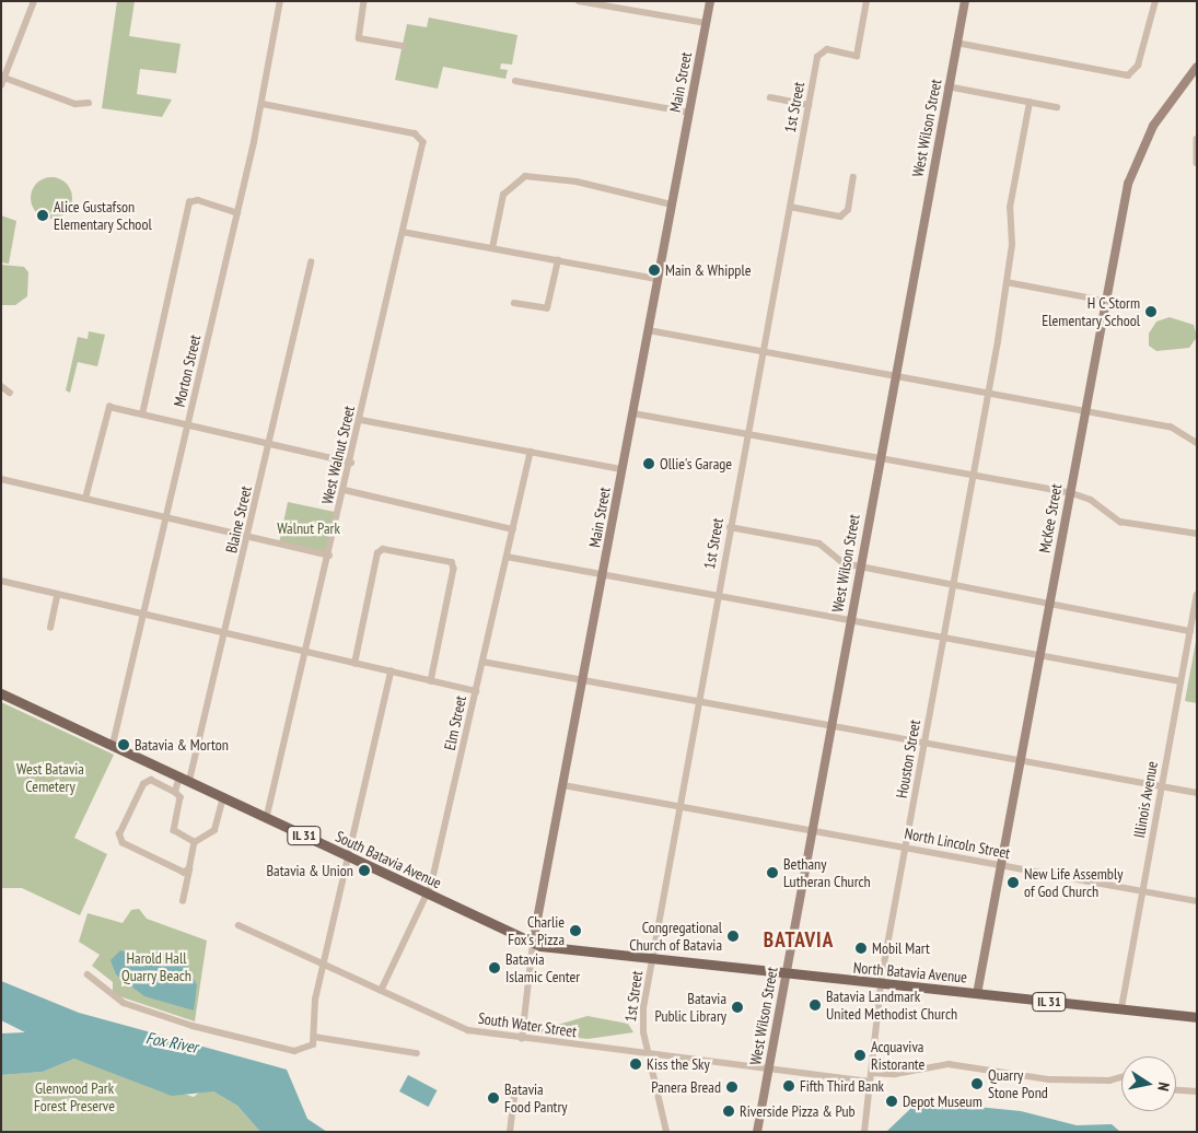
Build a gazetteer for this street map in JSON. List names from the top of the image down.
{
  "streets": {
    "main road": [
      "Main Street",
      "West Wilson Street",
      "McKee Street",
      "IL 31",
      "South Batavia Avenue",
      "North Batavia Avenue"
    ],
    "street": [
      "1st Street",
      "Morton Street",
      "West Walnut Street",
      "Blaine Street",
      "Elm Street",
      "Houston Street",
      "Illinois Avenue",
      "North Lincoln Street",
      "South Water Street"
    ]
  },
  "crossings": [
    ["Main Street", "North Lincoln Street"],
    ["Main Street", "South Batavia Avenue"],
    ["Main Street", "South Water Street"],
    ["1st Street", "North Lincoln Street"],
    ["1st Street", "South Batavia Avenue"],
    ["1st Street", "South Water Street"],
    ["West Wilson Street", "North Lincoln Street"],
    ["West Wilson Street", "South Batavia Avenue"],
    ["West Wilson Street", "North Batavia Avenue"],
    ["West Wilson Street", "South Water Street"],
    ["Morton Street", "West Walnut Street"],
    ["Morton Street", "South Batavia Avenue"],
    ["West Walnut Street", "South Batavia Avenue"],
    ["McKee Street", "North Lincoln Street"],
    ["McKee Street", "North Batavia Avenue"],
    ["Blaine Street", "South Batavia Avenue"],
    ["Elm Street", "South Batavia Avenue"],
    ["Elm Street", "South Water Street"],
    ["Houston Street", "North Lincoln Street"],
    ["Houston Street", "North Batavia Avenue"],
    ["Houston Street", "South Water Street"],
    ["Illinois Avenue", "North Lincoln Street"],
    ["Illinois Avenue", "North Batavia Avenue"],
    ["South Batavia Avenue", "North Batavia Avenue"]
  ],
  "districts": ["BATAVIA"],
  "water": ["Fox River"],
  "parks": [
    "Walnut Park",
    "West Batavia Cemetery",
    "Harold Hall Quarry Beach",
    "Glenwood Park Forest Preserve"
  ],
  "places": [
    "Alice Gustafson Elementary School",
    "Main & Whipple",
    "H C Storm Elementary School",
    "Ollie's Garage",
    "Batavia & Morton",
    "Batavia & Union",
    "Bethany Lutheran Church",
    "New Life Assembly of God Church",
    "Charlie Fox's Pizza",
    "Congregational Church of Batavia",
    "Mobil Mart",
    "Batavia Islamic Center",
    "Batavia Landmark United Methodist Church",
    "Batavia Public Library",
    "Acquaviva Ristorante",
    "Kiss the Sky",
    "Quarry Stone Pond",
    "Fifth Third Bank",
    "Panera Bread",
    "Batavia Food Pantry",
    "Depot Museum",
    "Riverside Pizza & Pub"
  ],
  "north": "right"
}
